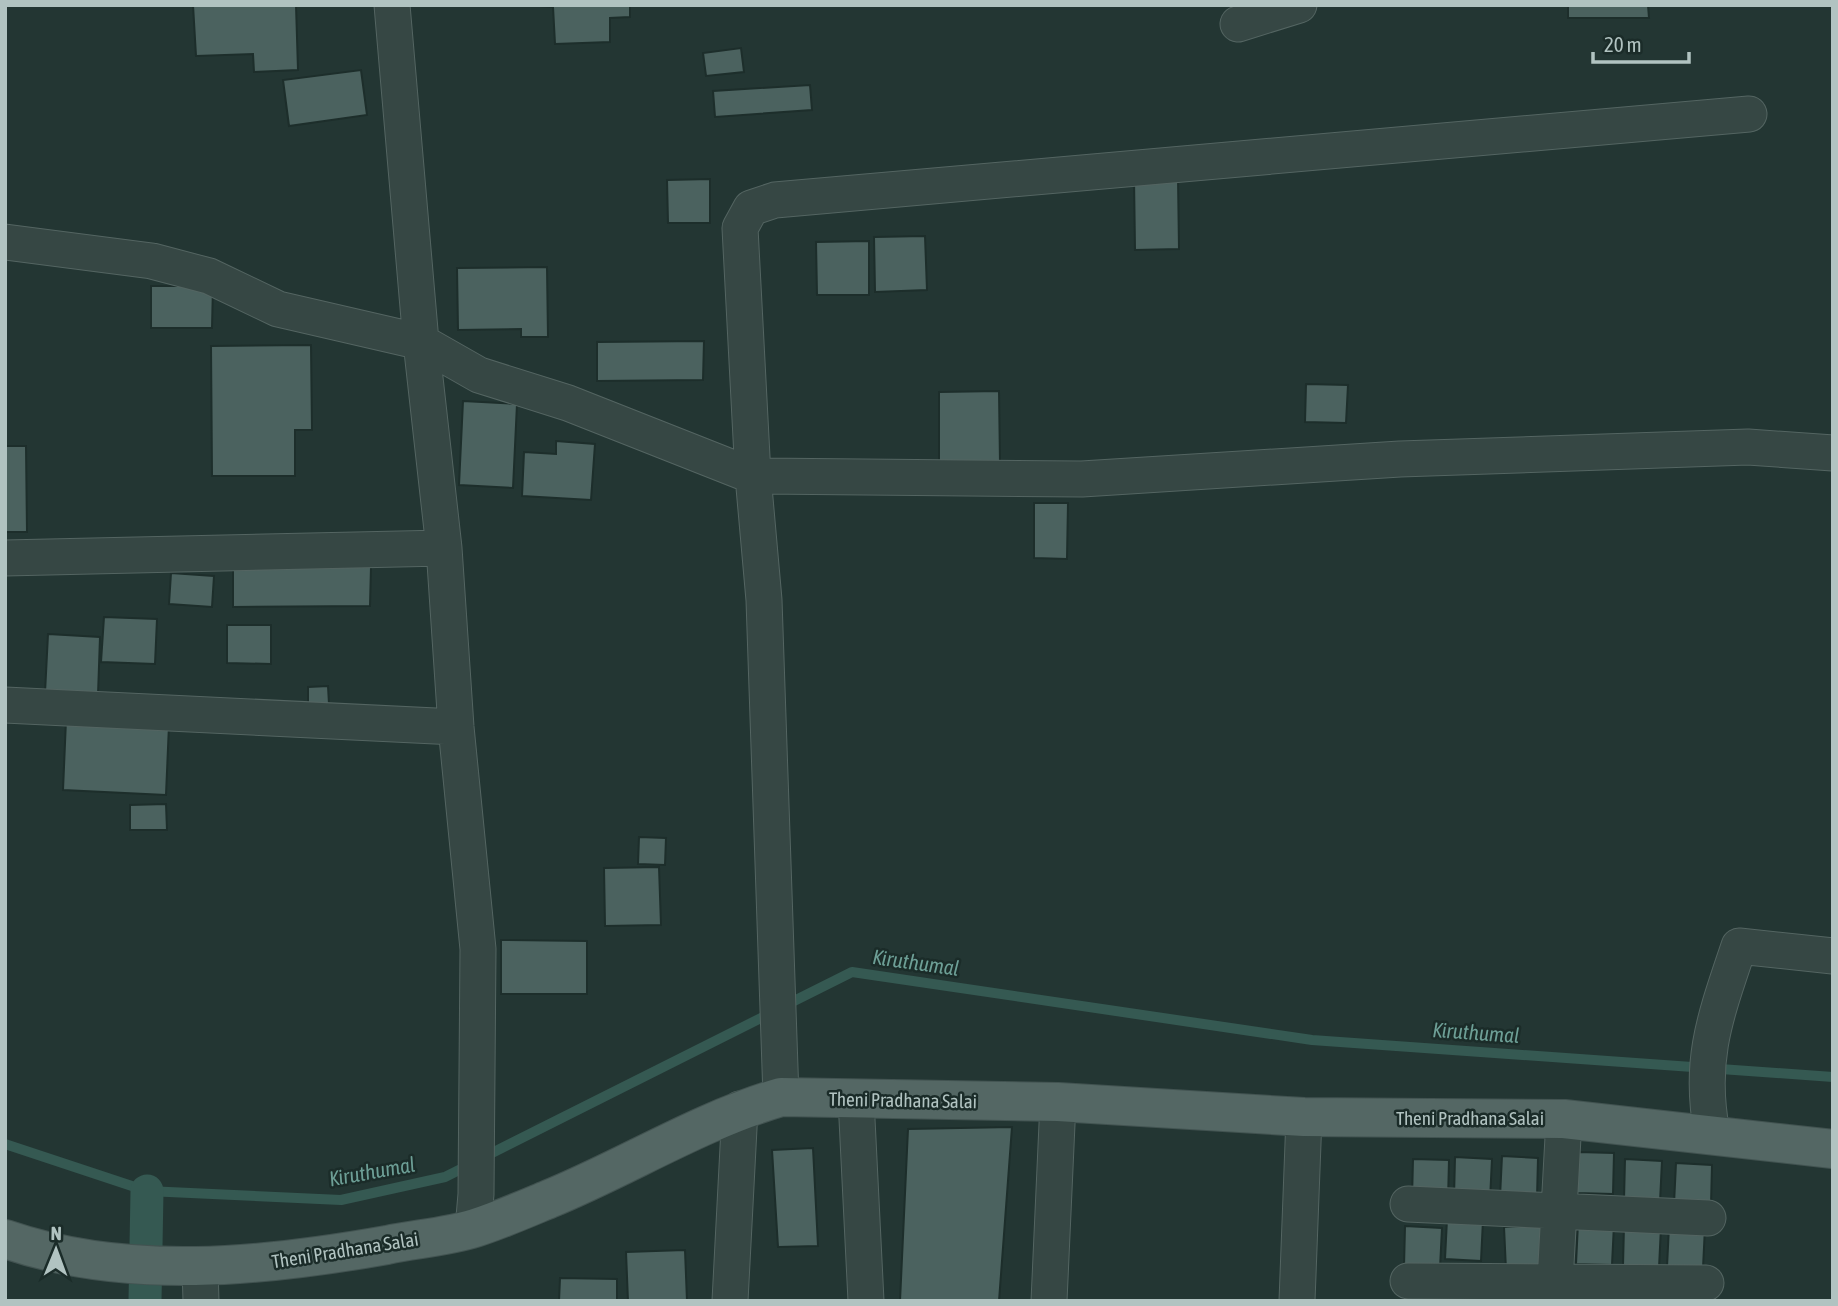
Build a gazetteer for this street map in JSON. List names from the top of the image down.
{
  "streets": {
    "main road": ["Theni Pradhana Salai"]
  },
  "water": ["Kiruthumal"],
  "scale_bar": "20 m",
  "north": "top"
}
